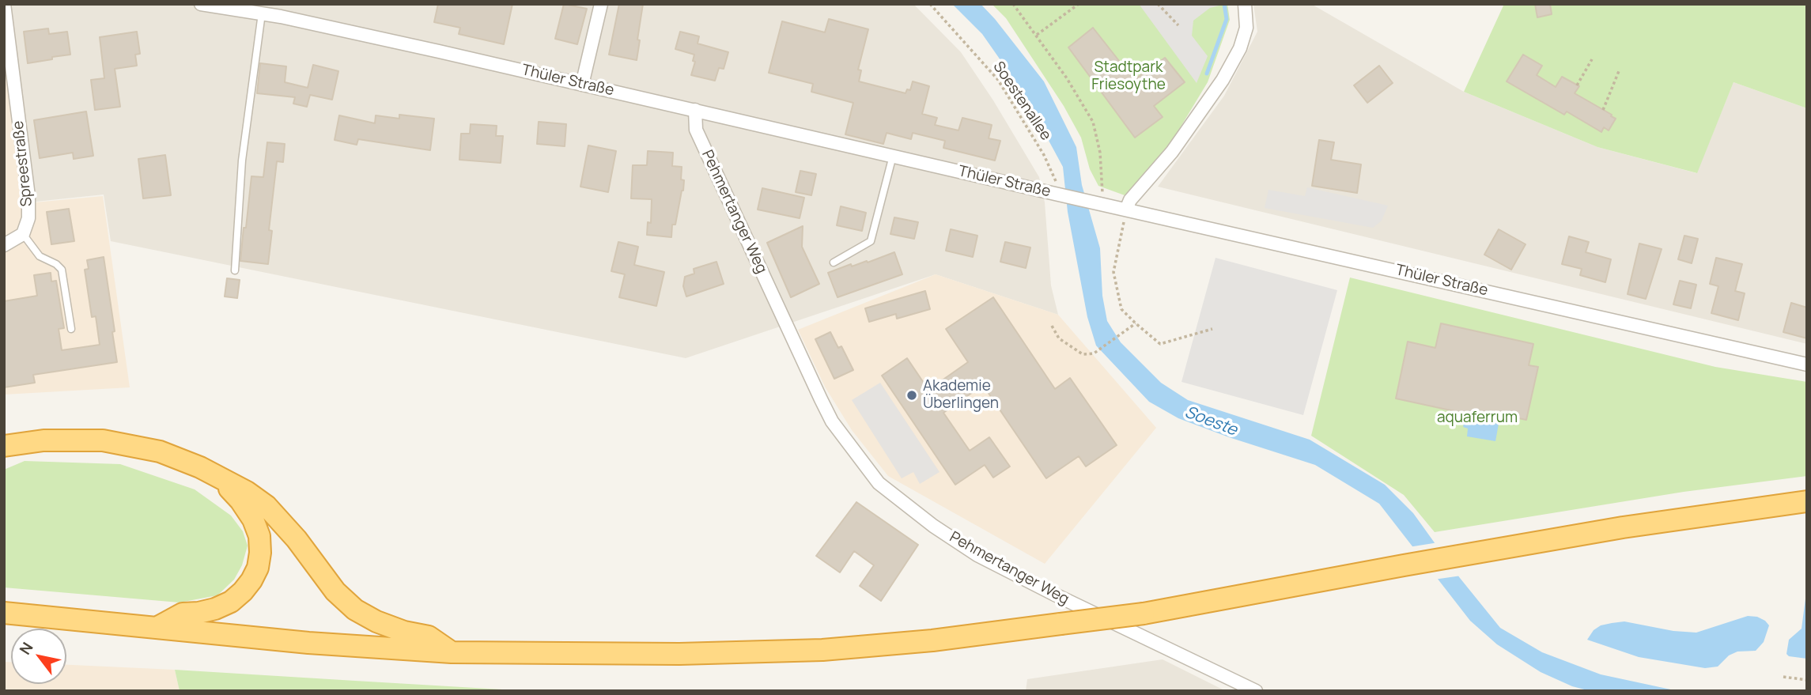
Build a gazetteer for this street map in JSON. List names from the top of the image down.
{
  "streets": {
    "street": ["Thüler Straße", "Spreestraße", "Pehmertanger Weg"],
    "path": ["Soestenallee"]
  },
  "crossings": [
    ["Thüler Straße", "Soestenallee"],
    ["Thüler Straße", "Pehmertanger Weg"]
  ],
  "water": ["Soeste"],
  "parks": ["Stadtpark Friesoythe", "aquaferrum"],
  "places": ["Akademie Überlingen"],
  "north": "top left"
}
